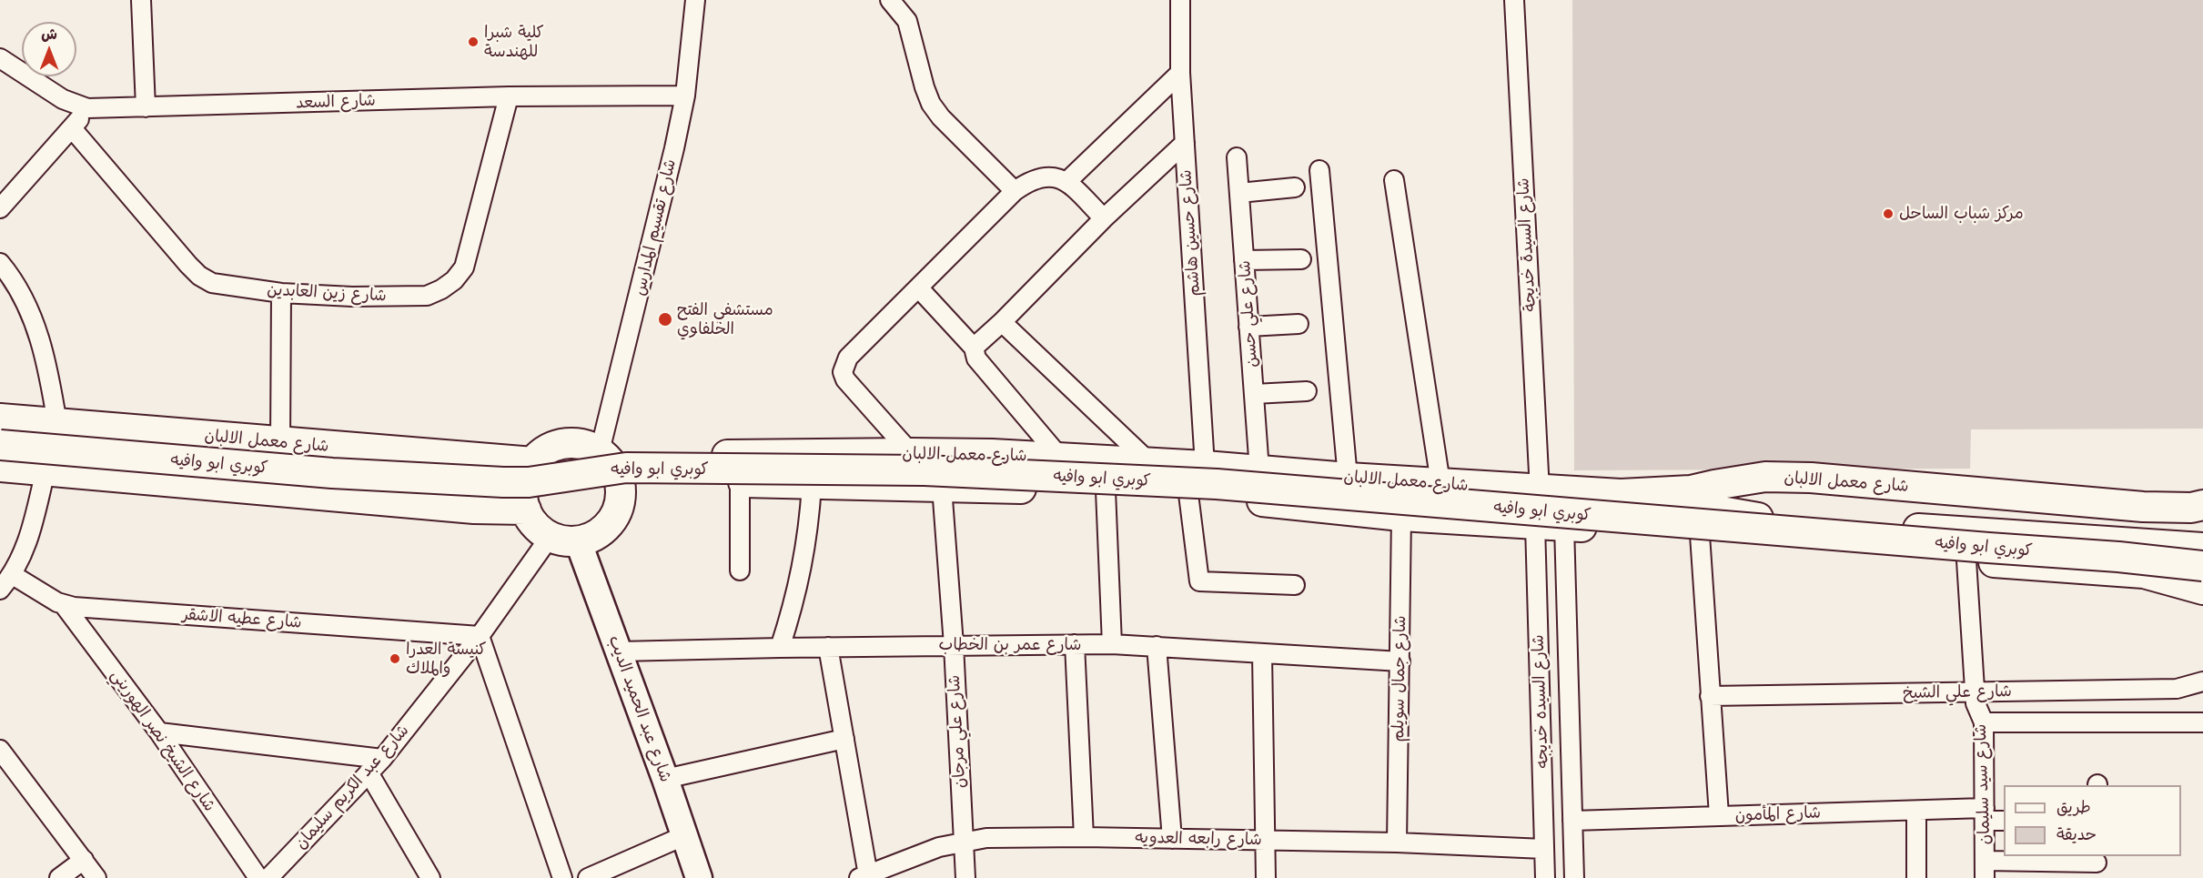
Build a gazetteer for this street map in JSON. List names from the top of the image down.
{
  "streets": {
    "main road": ["شارع معمل الالبان", "كوبري ابو وافيه"],
    "street": [
      "شارع السعد",
      "شارع تقسيم المدارس",
      "شارع حسين هاشم",
      "شارع السيدة خديجة",
      "شارع زين العابدين",
      "شارع علي حسن",
      "شارع عطيه الاشقر",
      "شارع عمر بن الخطاب",
      "شارع جمال سويلم",
      "شارع علي الشيخ",
      "شارع السيده خديجه",
      "شارع عبد الحميد الديب",
      "شارع علي مرجان",
      "شارع الشيخ نصر الهوريني",
      "شارع سيد سليمان",
      "شارع عبد الكريم سليمان",
      "شارع المأمون",
      "شارع رابعه العدويه"
    ]
  },
  "crossings": [
    ["شارع السعد", "شارع تقسيم المدارس"],
    ["شارع السعد", "شارع زين العابدين"],
    ["شارع تقسيم المدارس", "شارع معمل الالبان"],
    ["شارع تقسيم المدارس", "شارع عبد الحميد الديب"],
    ["شارع تقسيم المدارس", "شارع عبد الكريم سليمان"],
    ["شارع حسين هاشم", "شارع معمل الالبان"],
    ["شارع السيدة خديجة", "شارع معمل الالبان"],
    ["شارع علي حسن", "شارع معمل الالبان"],
    ["شارع معمل الالبان", "كوبري ابو وافيه"],
    ["شارع معمل الالبان", "شارع جمال سويلم"],
    ["شارع معمل الالبان", "شارع السيده خديجه"],
    ["شارع معمل الالبان", "شارع عبد الحميد الديب"],
    ["شارع معمل الالبان", "شارع علي مرجان"],
    ["شارع معمل الالبان", "شارع سيد سليمان"],
    ["شارع معمل الالبان", "شارع عبد الكريم سليمان"],
    ["كوبري ابو وافيه", "شارع سيد سليمان"],
    ["شارع عطيه الاشقر", "شارع الشيخ نصر الهوريني"],
    ["شارع عطيه الاشقر", "شارع عبد الكريم سليمان"],
    ["شارع عمر بن الخطاب", "شارع جمال سويلم"],
    ["شارع عمر بن الخطاب", "شارع عبد الحميد الديب"],
    ["شارع عمر بن الخطاب", "شارع علي مرجان"],
    ["شارع جمال سويلم", "شارع رابعه العدويه"],
    ["شارع علي الشيخ", "شارع سيد سليمان"],
    ["شارع السيده خديجه", "شارع المأمون"],
    ["شارع السيده خديجه", "شارع رابعه العدويه"],
    ["شارع عبد الحميد الديب", "شارع عبد الكريم سليمان"],
    ["شارع علي مرجان", "شارع رابعه العدويه"],
    ["شارع سيد سليمان", "شارع المأمون"],
    ["شارع المأمون", "شارع رابعه العدويه"]
  ],
  "places": [
    "كلية شبرا للهندسة",
    "مركز شباب الساحل",
    "مستشفي الفتح الخلفاوي",
    "كنيسة العدرا والملاك"
  ],
  "legend": ["طريق", "حديقة"],
  "north": "top"
}
